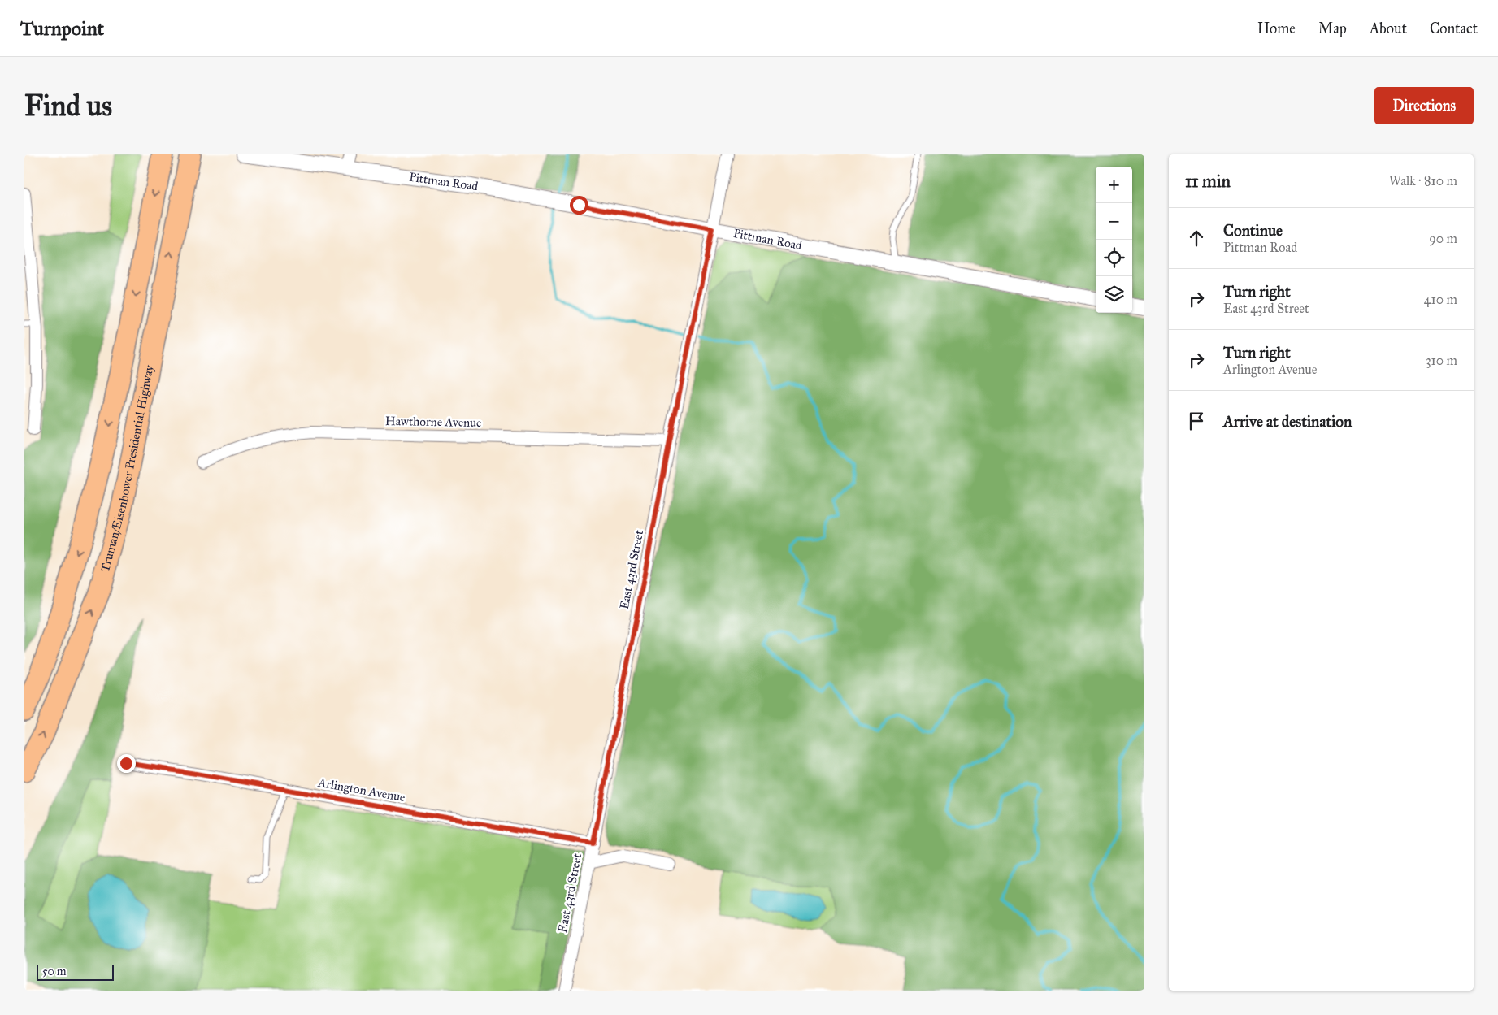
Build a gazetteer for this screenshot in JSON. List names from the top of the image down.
{
  "streets": {
    "highway": ["Truman/Eisenhower Presidential Highway"],
    "street": [
      "Pittman Road",
      "Hawthorne Avenue",
      "East 43rd Street",
      "Arlington Avenue"
    ]
  },
  "crossings": [
    ["Pittman Road", "East 43rd Street"],
    ["Hawthorne Avenue", "East 43rd Street"],
    ["East 43rd Street", "Arlington Avenue"]
  ],
  "scale_bar": "50 m",
  "page": {
    "header": "Turnpoint",
    "nav": [
      "Home",
      "Map",
      "About",
      "Contact"
    ],
    "buttons": "Directions",
    "title": "Find us",
    "heading": ["11 min", "Walk · 810 m"],
    "map_buttons": ["+", "−"],
    "list": [
      ["Continue", "Pittman Road", "90 m"],
      ["Turn right", "East 43rd Street", "410 m"],
      ["Turn right", "Arlington Avenue", "310 m"],
      "Arrive at destination"
    ],
    "scale": "50 m"
  }
}
